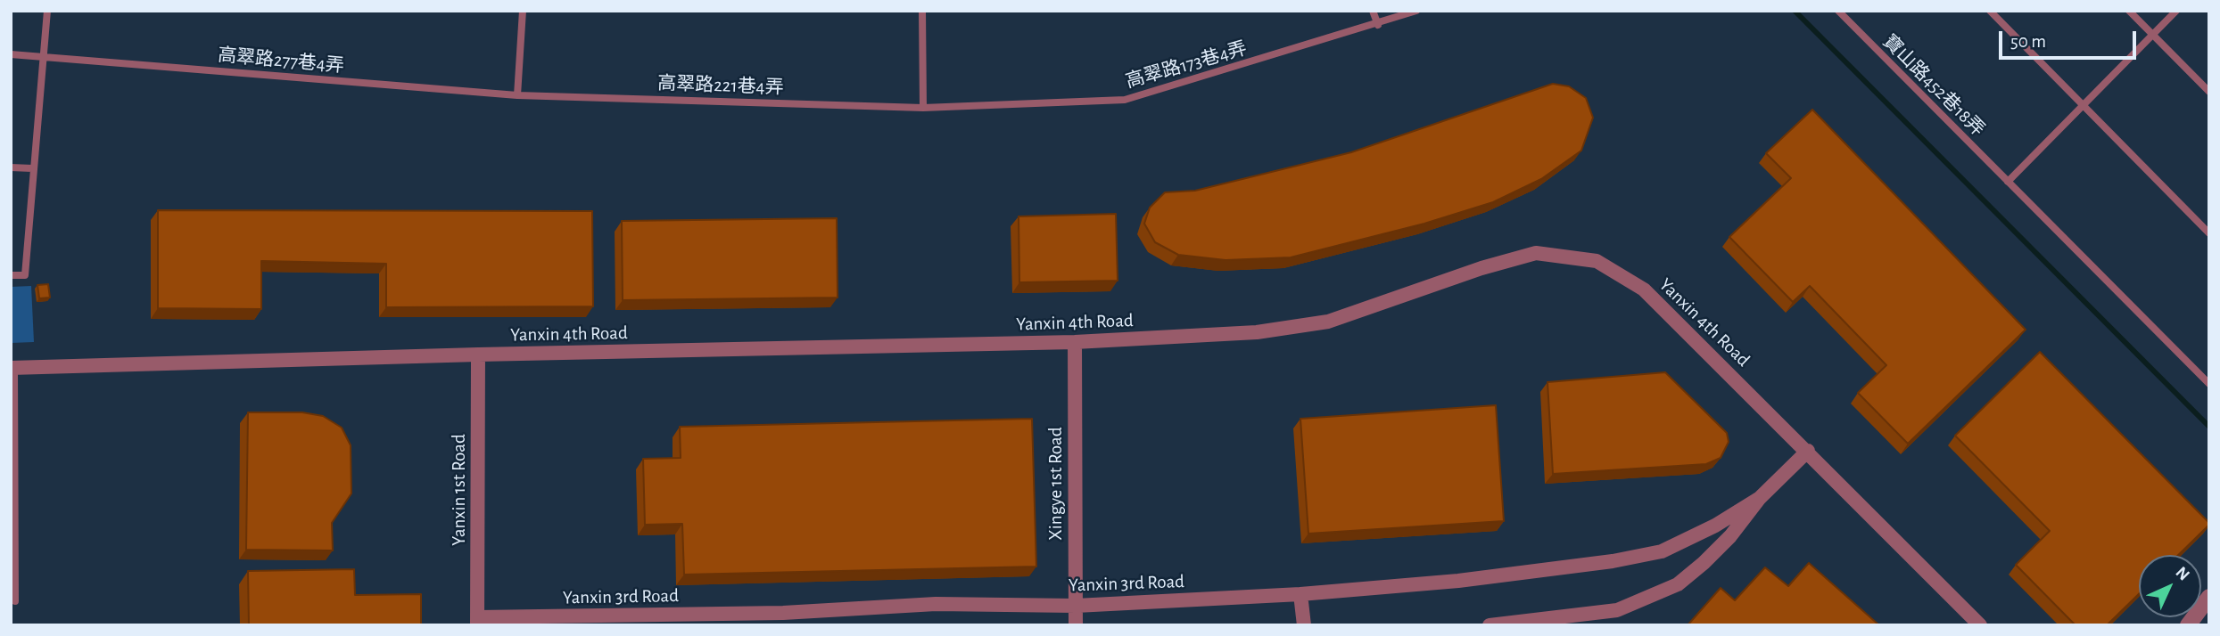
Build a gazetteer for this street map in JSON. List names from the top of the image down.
{
  "streets": {
    "street": [
      "Yanxin 4th Road",
      "Xingye 1st Road",
      "Yanxin 1st Road",
      "Yanxin 3rd Road"
    ],
    "lane": [
      "高翠路277巷4弄",
      "高翠路173巷4弄",
      "高翠路221巷4弄",
      "寶山路452巷18弄"
    ]
  },
  "crossings": [
    ["高翠路277巷4弄", "高翠路221巷4弄"],
    ["高翠路173巷4弄", "高翠路221巷4弄"],
    ["Yanxin 4th Road", "Xingye 1st Road"],
    ["Yanxin 4th Road", "Yanxin 1st Road"],
    ["Yanxin 4th Road", "Yanxin 3rd Road"],
    ["Xingye 1st Road", "Yanxin 3rd Road"],
    ["Yanxin 1st Road", "Yanxin 3rd Road"]
  ],
  "scale_bar": "50 m",
  "north": "top right"
}
